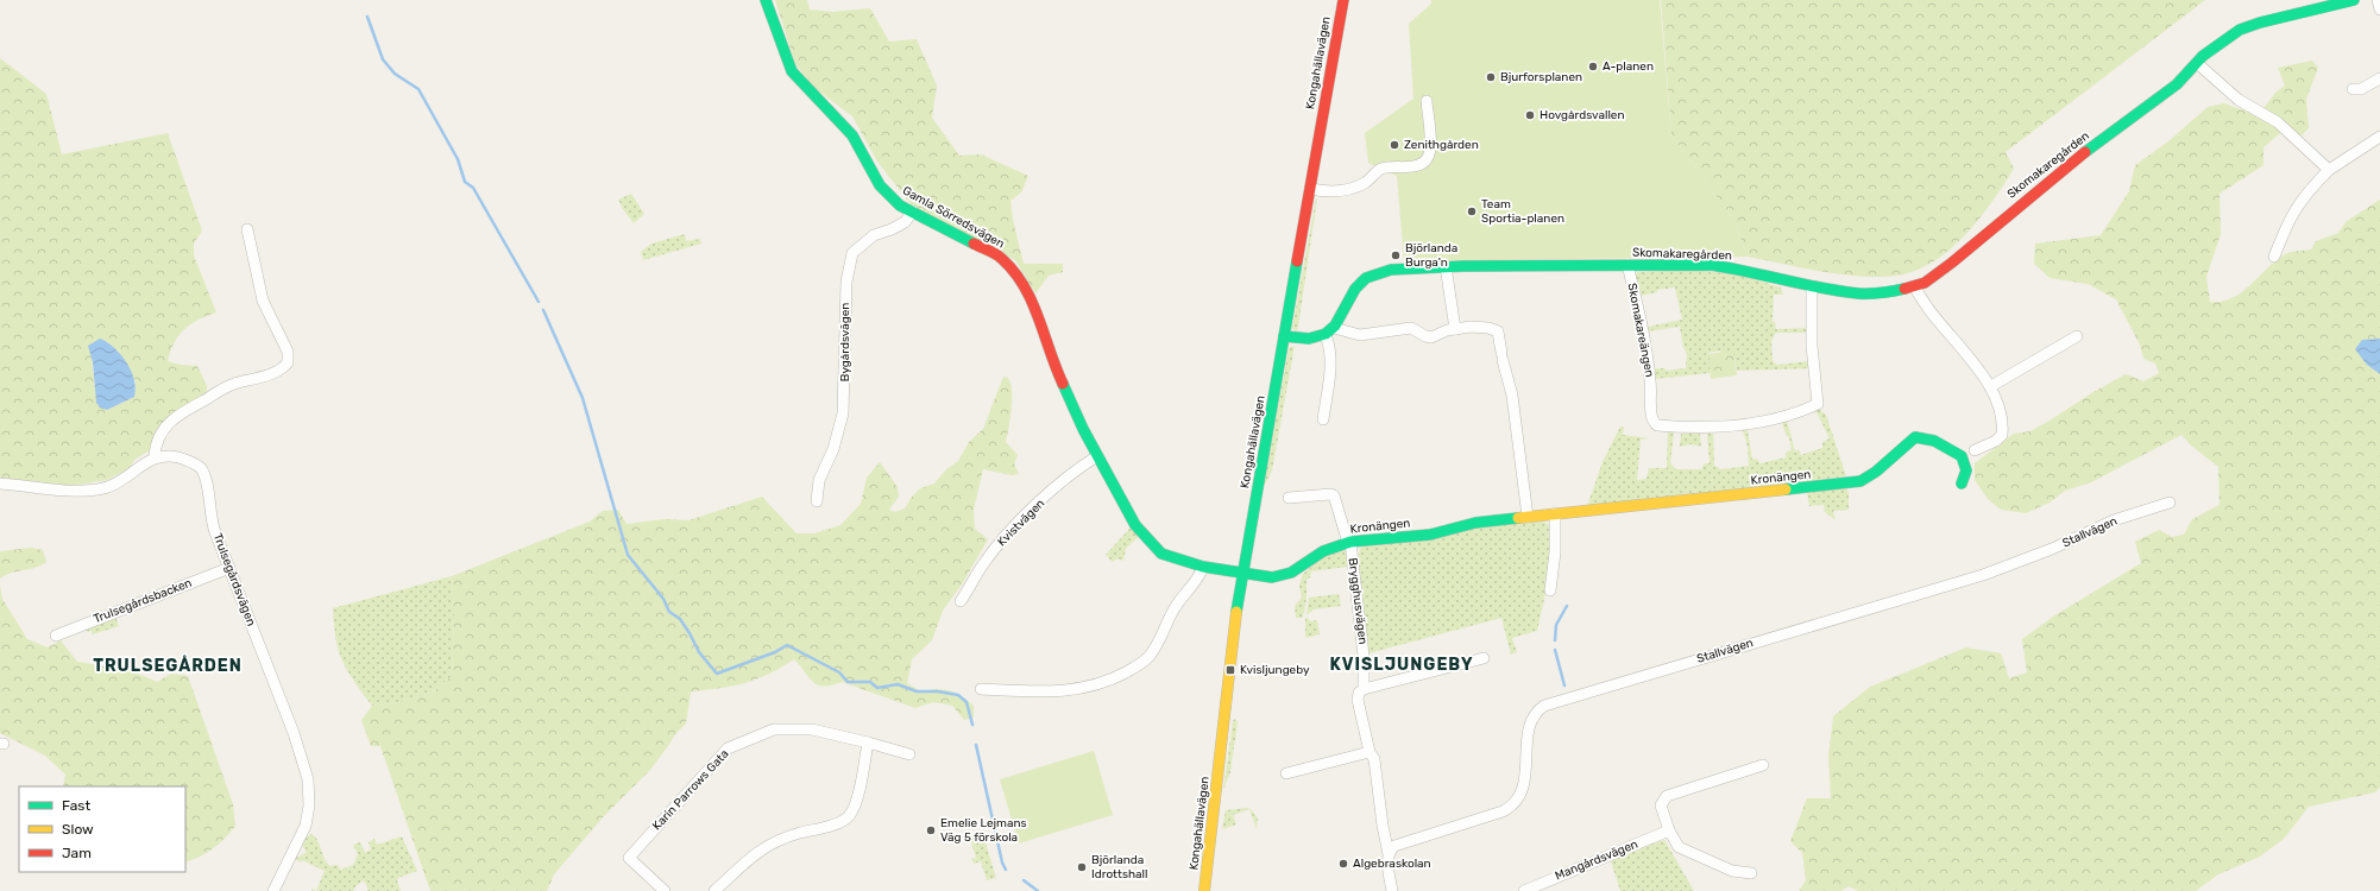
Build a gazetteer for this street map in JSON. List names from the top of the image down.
{
  "streets": {
    "street": [
      "Kongahällavägen",
      "Skomakaregården",
      "Gamla Sörredsvägen",
      "Skomakareängen",
      "Bygårdsvägen",
      "Kronängen",
      "Kvistvägen",
      "Stallvägen",
      "Trulsegårdsvägen",
      "Trulsegårdsbacken",
      "Brygghusvägen",
      "Karin Parrows Gata",
      "Mangårdsvägen"
    ]
  },
  "crossings": [
    ["Kongahällavägen", "Gamla Sörredsvägen"],
    ["Kongahällavägen", "Kronängen"],
    ["Skomakaregården", "Skomakareängen"],
    ["Gamla Sörredsvägen", "Bygårdsvägen"],
    ["Gamla Sörredsvägen", "Kronängen"],
    ["Gamla Sörredsvägen", "Kvistvägen"],
    ["Kronängen", "Brygghusvägen"],
    ["Stallvägen", "Brygghusvägen"],
    ["Trulsegårdsvägen", "Trulsegårdsbacken"]
  ],
  "districts": ["KVISLJUNGEBY", "TRULSEGÅRDEN"],
  "places": {
    "other": [
      "A-planen",
      "Bjurforsplanen",
      "Hovgårdsvallen",
      "Zenithgården",
      "Team Sportia-planen",
      "Björlanda Burga'n",
      "Emelie Lejmans Väg 5 förskola",
      "Algebraskolan",
      "Björlanda Idrottshall"
    ],
    "transit": ["Kvisljungeby"]
  },
  "legend": ["Fast", "Slow", "Jam"]
}
